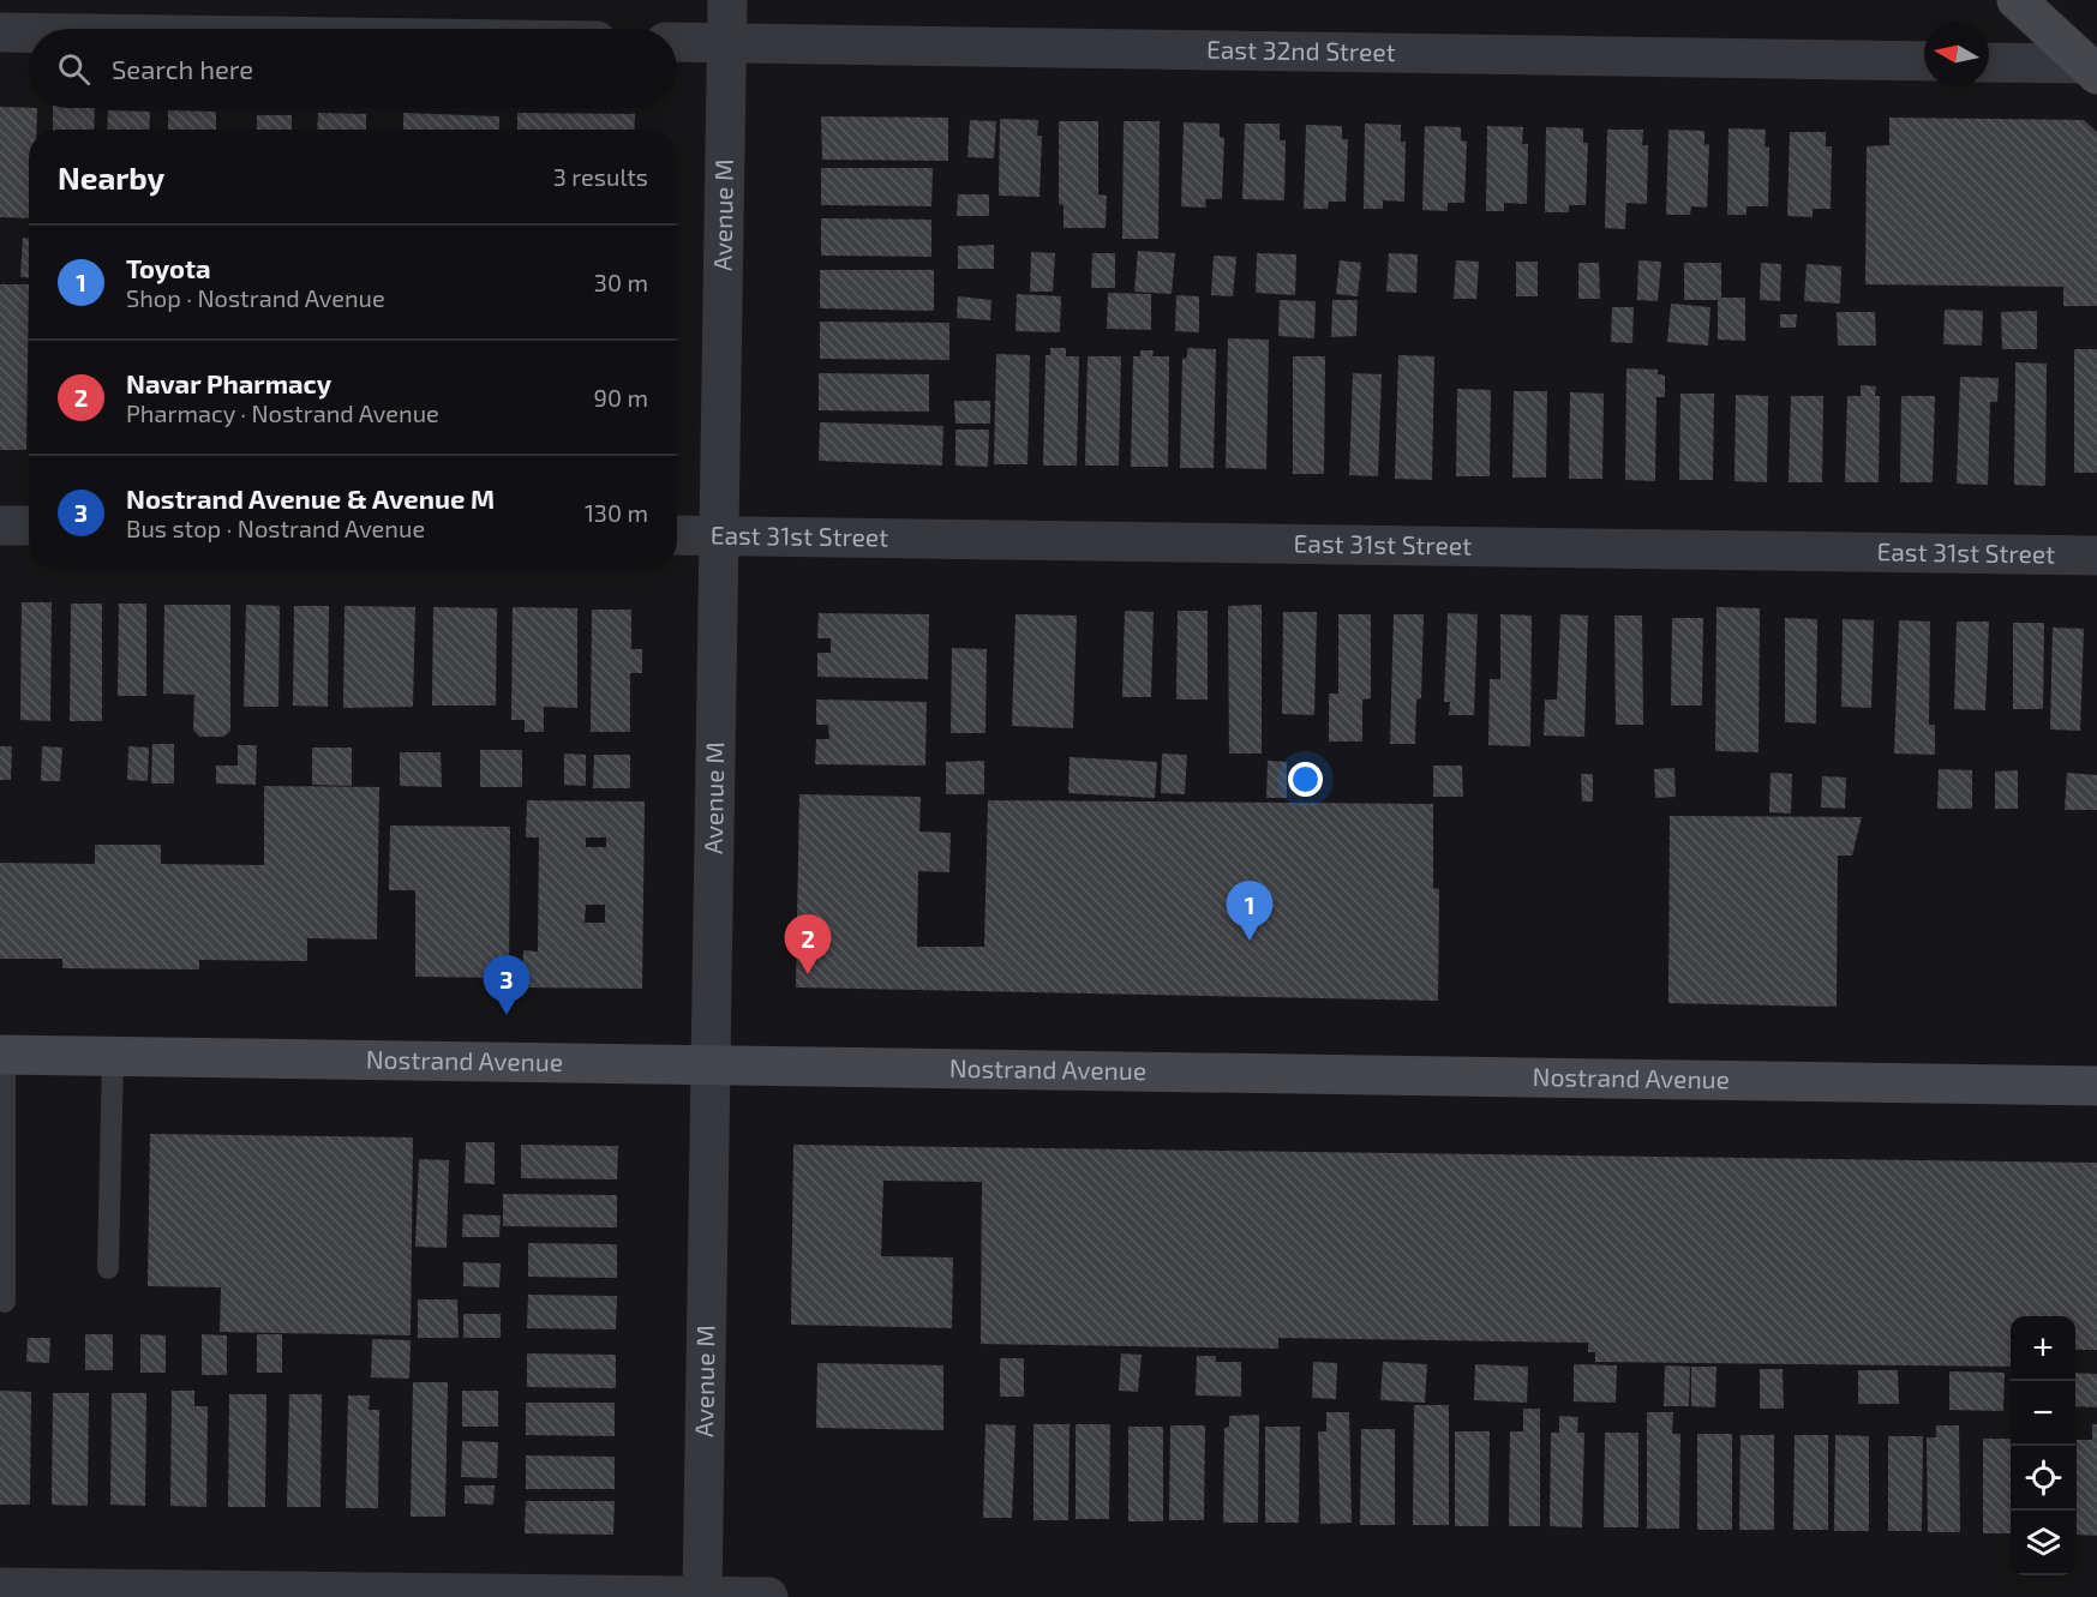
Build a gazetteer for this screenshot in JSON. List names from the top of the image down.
{
  "streets": {
    "main road": ["Nostrand Avenue"],
    "street": ["East 32nd Street", "Avenue M", "East 31st Street"]
  },
  "crossings": [
    ["East 32nd Street", "Avenue M"],
    ["Avenue M", "East 31st Street"],
    ["Avenue M", "Nostrand Avenue"]
  ],
  "north": "left",
  "page": {
    "search": "Search here",
    "heading": ["Nearby", "3 results"],
    "list": [
      {
        "mark": "1",
        "name": "Toyota",
        "note": "Shop · Nostrand Avenue",
        "value": "30 m"
      },
      {
        "mark": "2",
        "name": "Navar Pharmacy",
        "note": "Pharmacy · Nostrand Avenue",
        "value": "90 m"
      },
      {
        "mark": "3",
        "name": "Nostrand Avenue & Avenue M",
        "note": "Bus stop · Nostrand Avenue",
        "value": "130 m"
      }
    ],
    "pins": ["1", "2", "3"],
    "map_buttons": ["+", "−"]
  }
}
